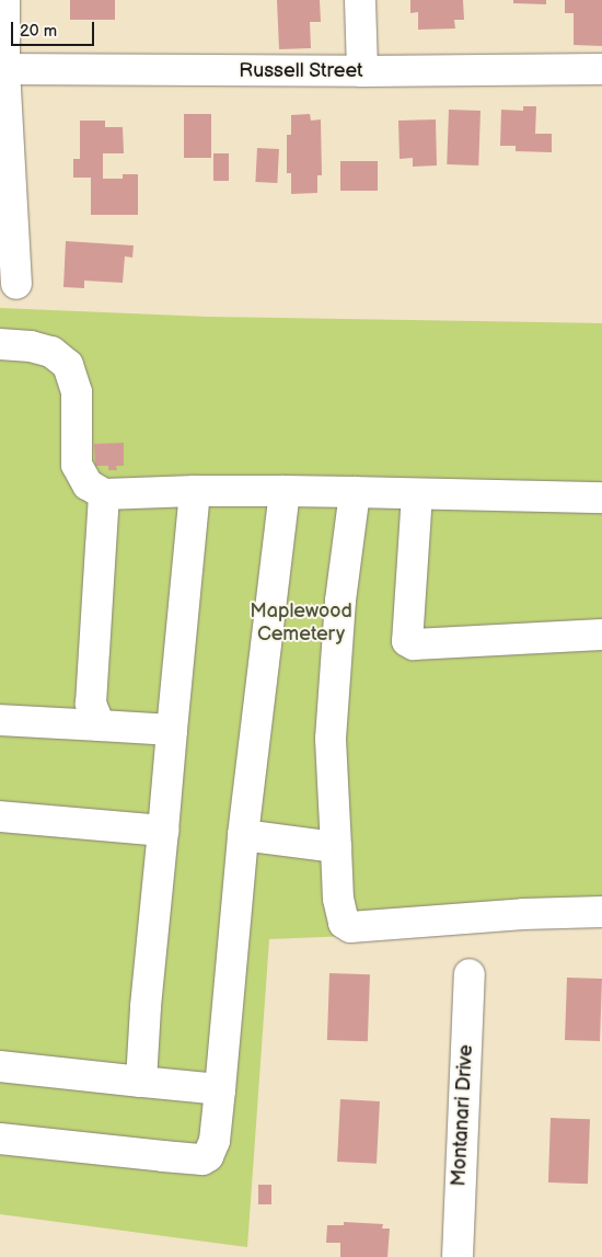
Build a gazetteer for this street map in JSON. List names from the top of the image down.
{
  "streets": {
    "street": ["Russell Street", "Montanari Drive"]
  },
  "parks": ["Maplewood Cemetery"],
  "scale_bar": "20 m"
}
